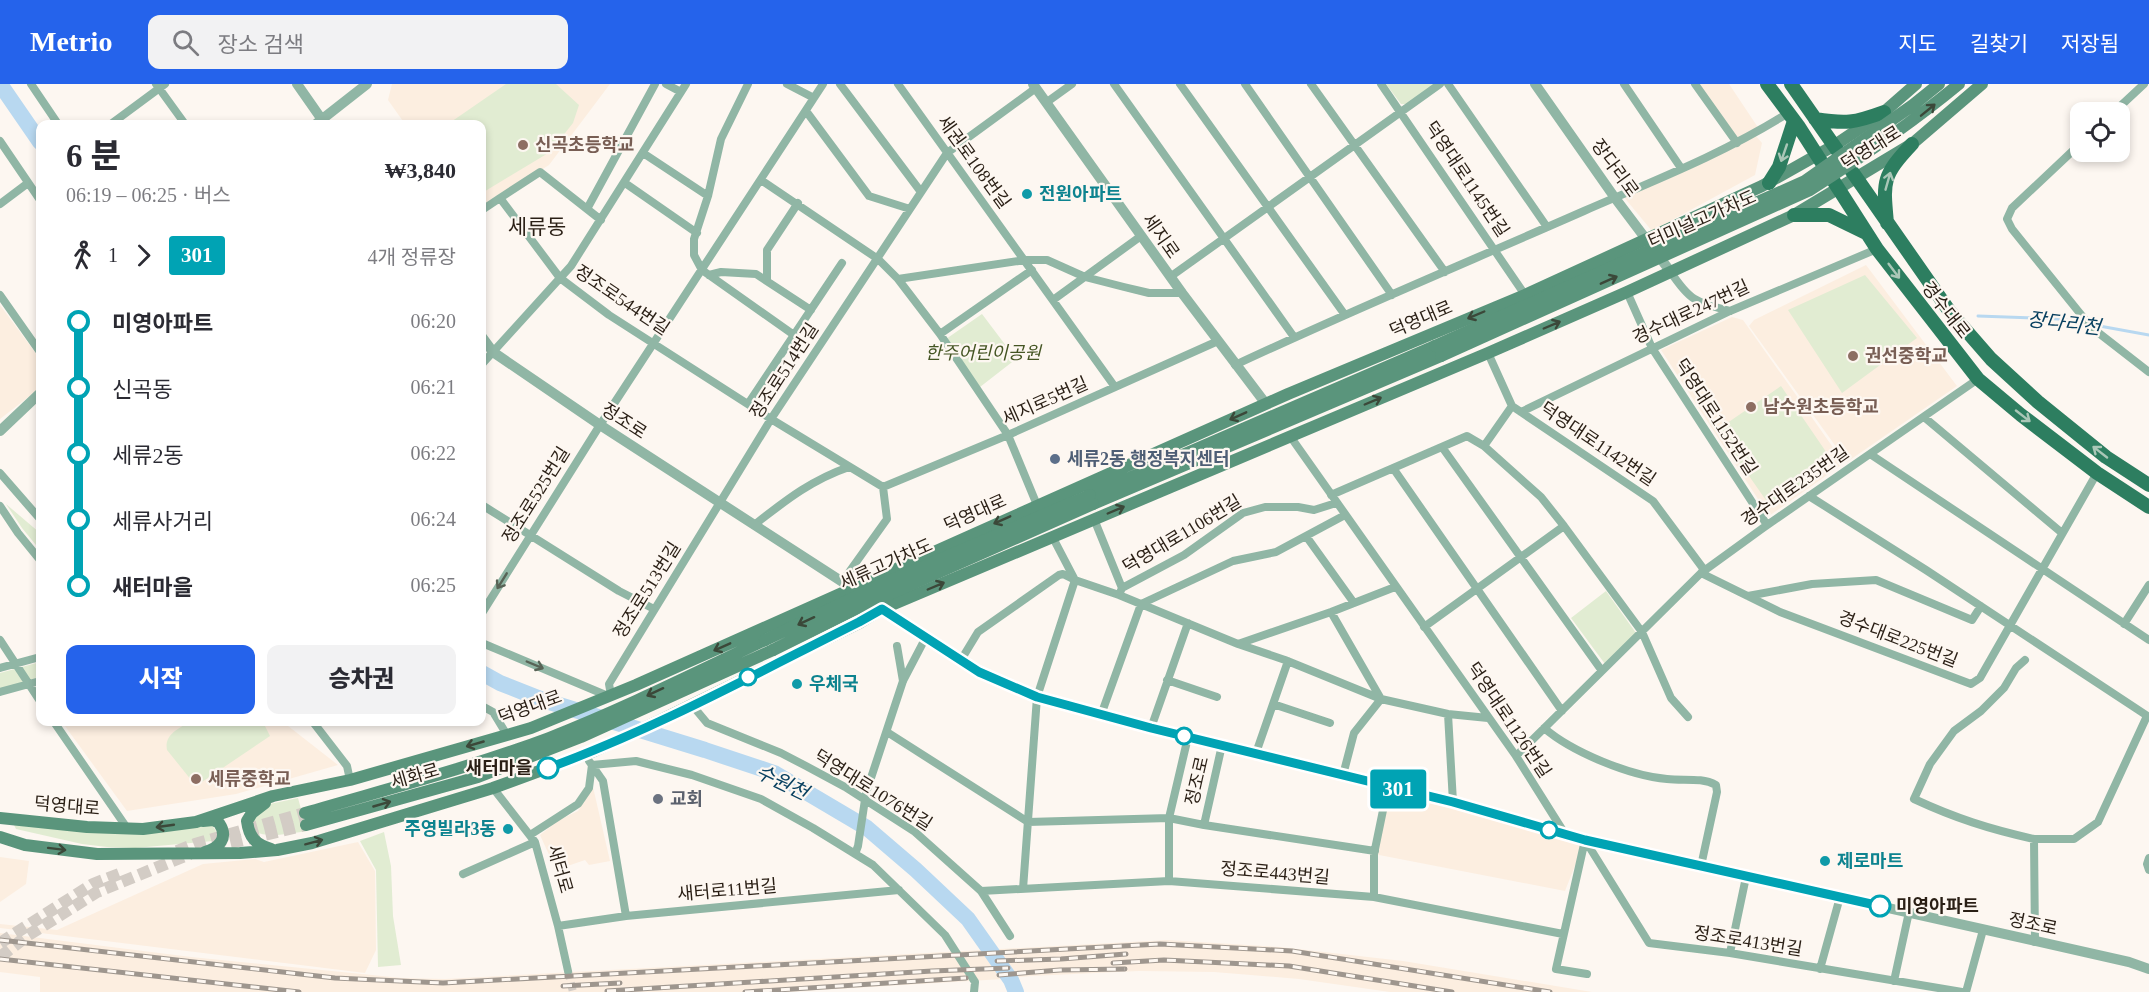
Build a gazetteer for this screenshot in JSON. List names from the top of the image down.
{
  "streets": {
    "main road": [
      "덕영대로",
      "터미널고가차도",
      "경수대로",
      "세류고가차도",
      "세화로"
    ],
    "street": [
      "세권로108번길",
      "장다리로",
      "덕영대로1145번길",
      "세지로",
      "정조로544번길",
      "경수대로247번길",
      "정조로514번길",
      "세지로5번길",
      "덕영대로1152번길",
      "정조로",
      "덕영대로1142번길",
      "경수대로235번길",
      "정조로525번길",
      "덕영대로1106번길",
      "정조로513번길",
      "경수대로225번길",
      "덕영대로1126번길",
      "덕영대로1076번길",
      "새터로",
      "정조로443번길",
      "새터로11번길",
      "정조로413번길"
    ]
  },
  "crossings": [
    ["덕영대로", "장다리로"],
    ["덕영대로", "덕영대로1145번길"],
    ["덕영대로", "세지로"],
    ["덕영대로", "경수대로"],
    ["덕영대로", "덕영대로1152번길"],
    ["덕영대로", "정조로"],
    ["덕영대로", "덕영대로1142번길"],
    ["덕영대로", "세류고가차도"],
    ["덕영대로", "정조로513번길"],
    ["덕영대로", "덕영대로1126번길"],
    ["덕영대로", "세화로"],
    ["덕영대로", "덕영대로1076번길"],
    ["덕영대로", "새터로"],
    ["세권로108번길", "정조로514번길"],
    ["세권로108번길", "세지로5번길"],
    ["세지로", "세지로5번길"],
    ["정조로544번길", "정조로514번길"],
    ["정조로544번길", "정조로525번길"],
    ["경수대로", "경수대로247번길"],
    ["경수대로", "경수대로235번길"],
    ["경수대로", "경수대로225번길"],
    ["경수대로247번길", "덕영대로1152번길"],
    ["경수대로247번길", "덕영대로1142번길"],
    ["정조로514번길", "정조로"],
    ["정조로514번길", "정조로513번길"],
    ["덕영대로1152번길", "경수대로235번길"],
    ["정조로", "정조로525번길"],
    ["정조로", "정조로513번길"],
    ["정조로", "덕영대로1126번길"],
    ["정조로", "정조로413번길"],
    ["덕영대로1142번길", "경수대로235번길"],
    ["덕영대로1142번길", "경수대로225번길"],
    ["경수대로235번길", "경수대로225번길"],
    ["경수대로235번길", "덕영대로1126번길"],
    ["덕영대로1106번길", "덕영대로1126번길"],
    ["덕영대로1076번길", "정조로443번길"],
    ["새터로", "새터로11번길"]
  ],
  "districts": ["세류동"],
  "water": ["장다리천", "수원천"],
  "parks": ["한주어린이공원"],
  "places": [
    "신곡초등학교",
    "전원아파트",
    "권선중학교",
    "남수원초등학교",
    "세류2동 행정복지센터",
    "우체국",
    "새터마을",
    "세류중학교",
    "교회",
    "주영빌라3동",
    "제로마트",
    "미영아파트"
  ],
  "lines": ["bus line 301"],
  "page": {
    "header": "Metrio",
    "search": "장소 검색",
    "nav": ["지도", "길찾기", "저장됨"],
    "on_map": "301",
    "heading": ["6 분", "06:19 – 06:25 · 버스", "₩3,840"],
    "legs": ["1", "301", "4개 정류장"],
    "list": [
      {
        "name": "미영아파트",
        "value": "06:20"
      },
      {
        "name": "신곡동",
        "value": "06:21"
      },
      {
        "name": "세류2동",
        "value": "06:22"
      },
      {
        "name": "세류사거리",
        "value": "06:24"
      },
      {
        "name": "새터마을",
        "value": "06:25"
      }
    ],
    "buttons": ["시작", "승차권"]
  }
}
